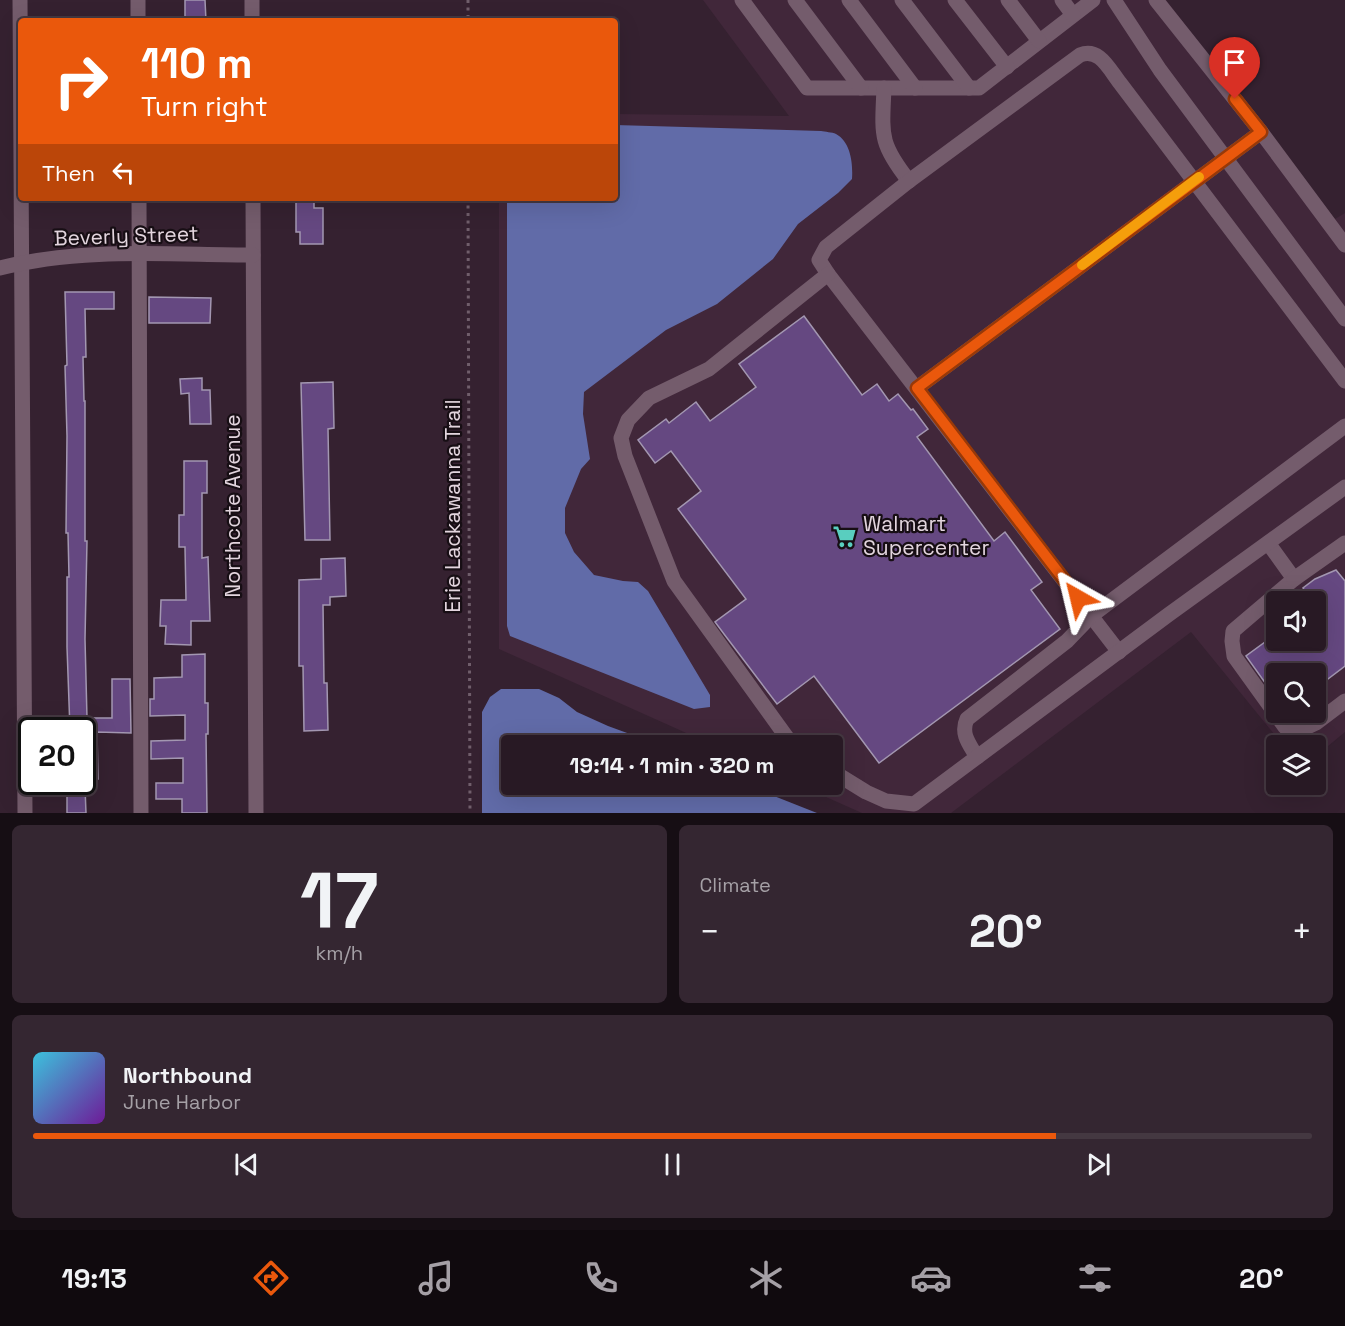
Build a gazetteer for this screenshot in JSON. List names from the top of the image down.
{
  "streets": {
    "street": ["Beverly Street", "Northcote Avenue"],
    "path": ["Erie Lackawanna Trail"]
  },
  "crossings": [
    ["Beverly Street", "Northcote Avenue"]
  ],
  "places": {
    "supermarket": ["Walmart Supercenter"]
  },
  "page": {
    "turn": ["110 m", "Turn right"],
    "then": "Then",
    "limit": "20",
    "trip": "19:14 · 1 min · 320 m",
    "tile": [
      ["17", "km/h"],
      "Climate"
    ],
    "heat": ["−", "20°", "+"],
    "song": ["Northbound", "June Harbor"],
    "tabs": ["19:13", "20°"]
  }
}
